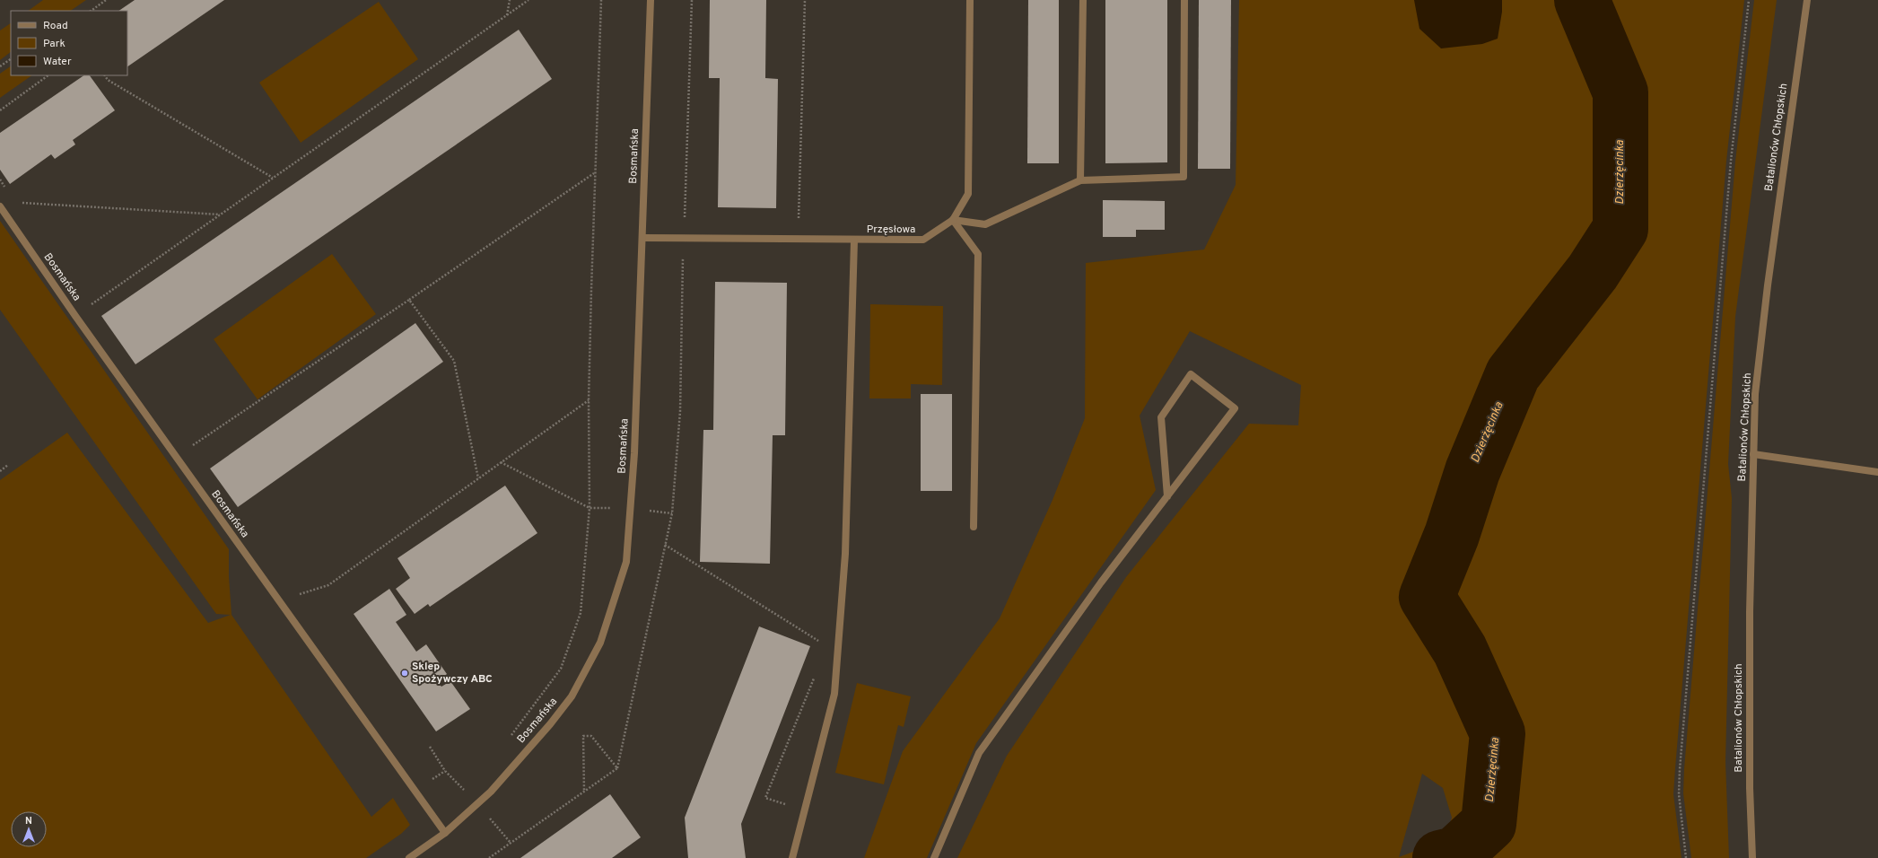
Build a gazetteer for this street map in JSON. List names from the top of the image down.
{
  "streets": {
    "street": ["Batalionów Chłopskich", "Bosmańska", "Przęsłowa"]
  },
  "crossings": [
    ["Bosmańska", "Przęsłowa"]
  ],
  "water": ["Dzierżęcinka"],
  "places": ["Sklep Spożywczy ABC"],
  "legend": ["Road", "Park", "Water"],
  "north": "top"
}
